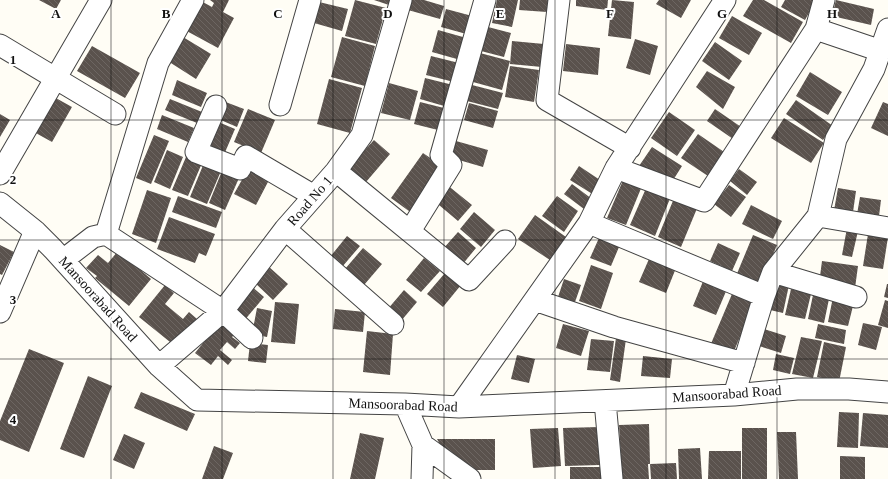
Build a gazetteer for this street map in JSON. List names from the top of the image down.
{
  "streets": {
    "street": ["Road No 1", "Mansoorabad Road"]
  },
  "crossings": [
    ["Road No 1", "Mansoorabad Road"]
  ],
  "grid": {
    "columns": [
      "A",
      "B",
      "C",
      "D",
      "E",
      "F",
      "G",
      "H"
    ],
    "rows": [
      "1",
      "2",
      "3",
      "4"
    ]
  }
}
